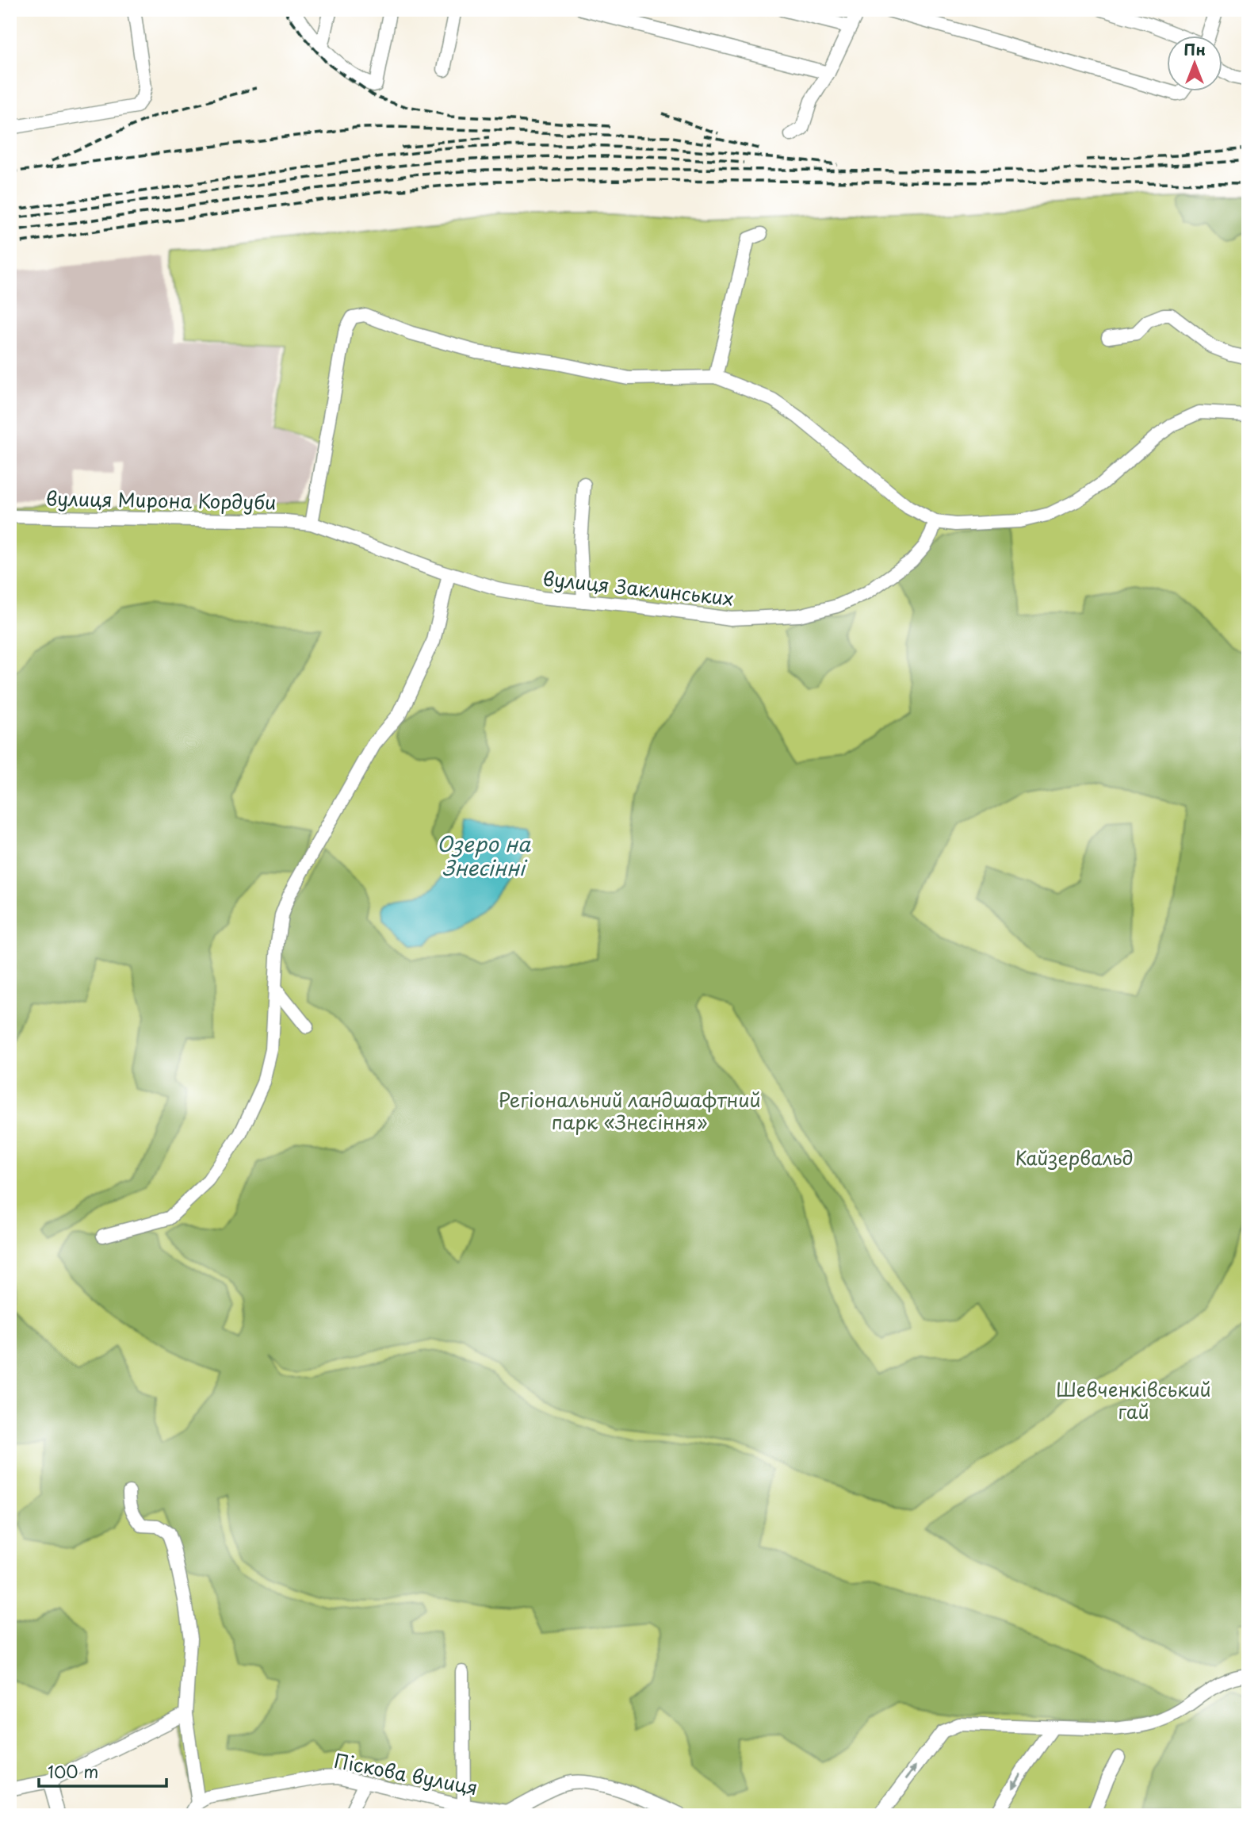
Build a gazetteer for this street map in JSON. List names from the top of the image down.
{
  "streets": {
    "street": ["вулиця Мирона Кордуби", "вулиця Заклинських", "Піскова вулиця"]
  },
  "crossings": [
    ["вулиця Мирона Кордуби", "вулиця Заклинських"]
  ],
  "water": ["Озеро на Знесінні"],
  "parks": ["Регіональний ландшафтний парк «Знесіння»", "Кайзервальд", "Шевченківський гай"],
  "scale_bar": "100 m",
  "north": "top"
}
